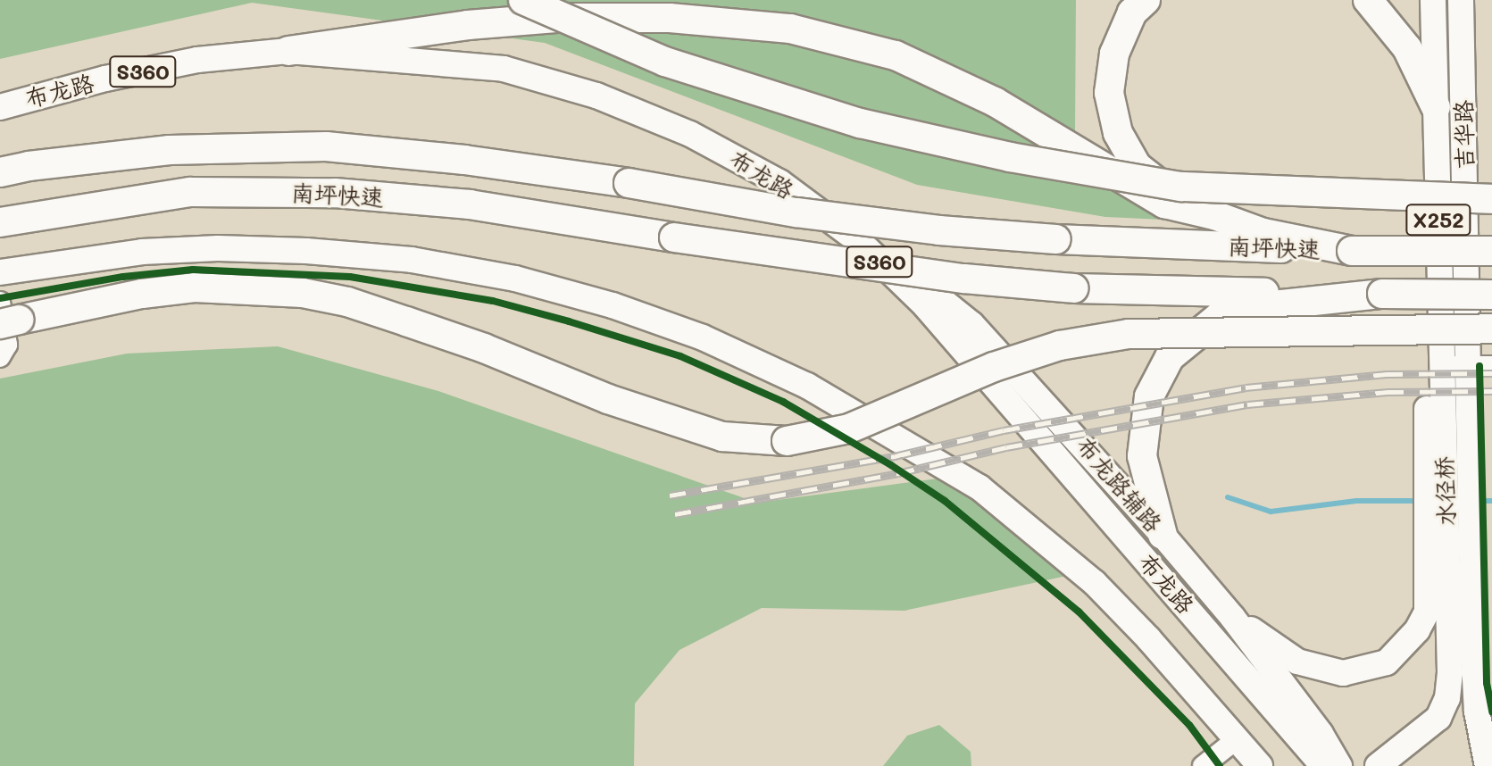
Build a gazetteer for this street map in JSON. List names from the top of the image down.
{
  "streets": {
    "highway": ["南坪快速"],
    "main road": [
      "S360",
      "布龙路",
      "吉华路",
      "X252",
      "布龙路辅路",
      "水径桥"
    ]
  },
  "crossings": [
    ["S360", "布龙路"],
    ["S360", "布龙路辅路"],
    ["布龙路", "布龙路辅路"],
    ["吉华路", "X252"],
    ["吉华路", "水径桥"],
    ["X252", "水径桥"]
  ]
}
